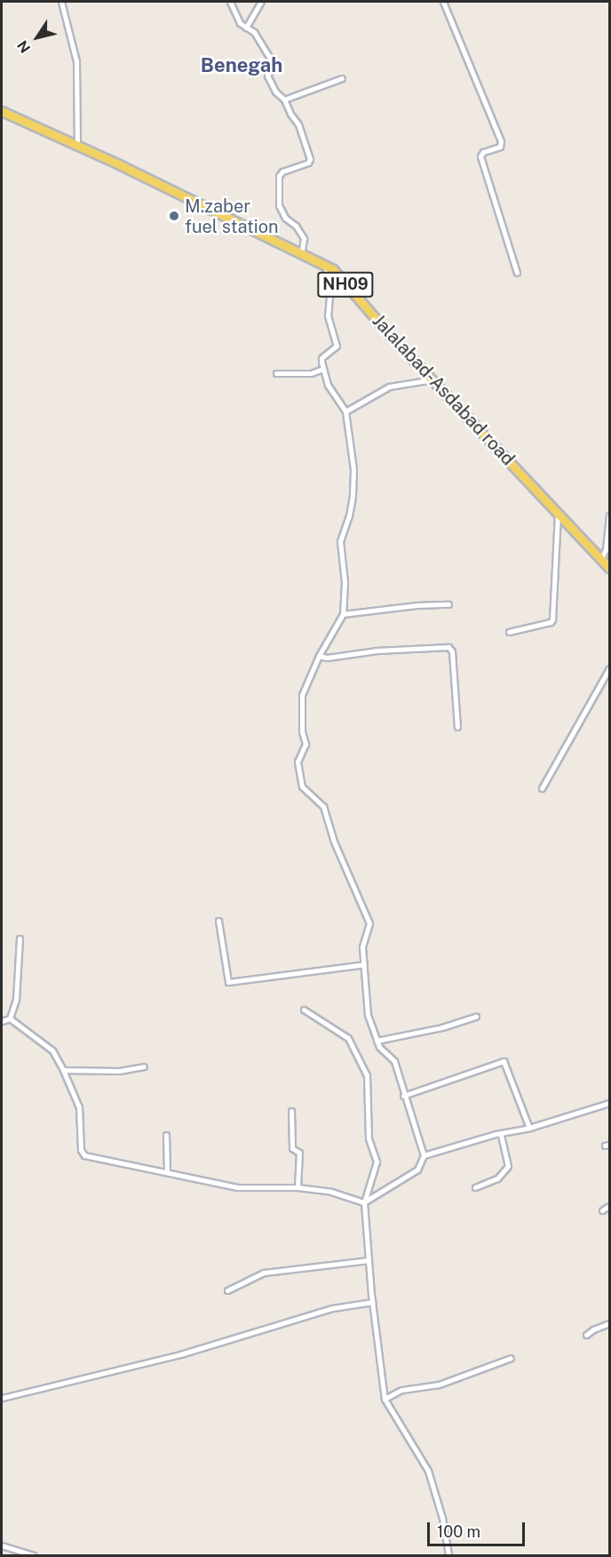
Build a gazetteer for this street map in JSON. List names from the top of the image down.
{
  "streets": {
    "main road": ["NH09", "Jalalabad-Asdabad road"]
  },
  "districts": ["Benegah"],
  "places": ["M.zaber fuel station"],
  "scale_bar": "100 m",
  "north": "bottom left"
}
